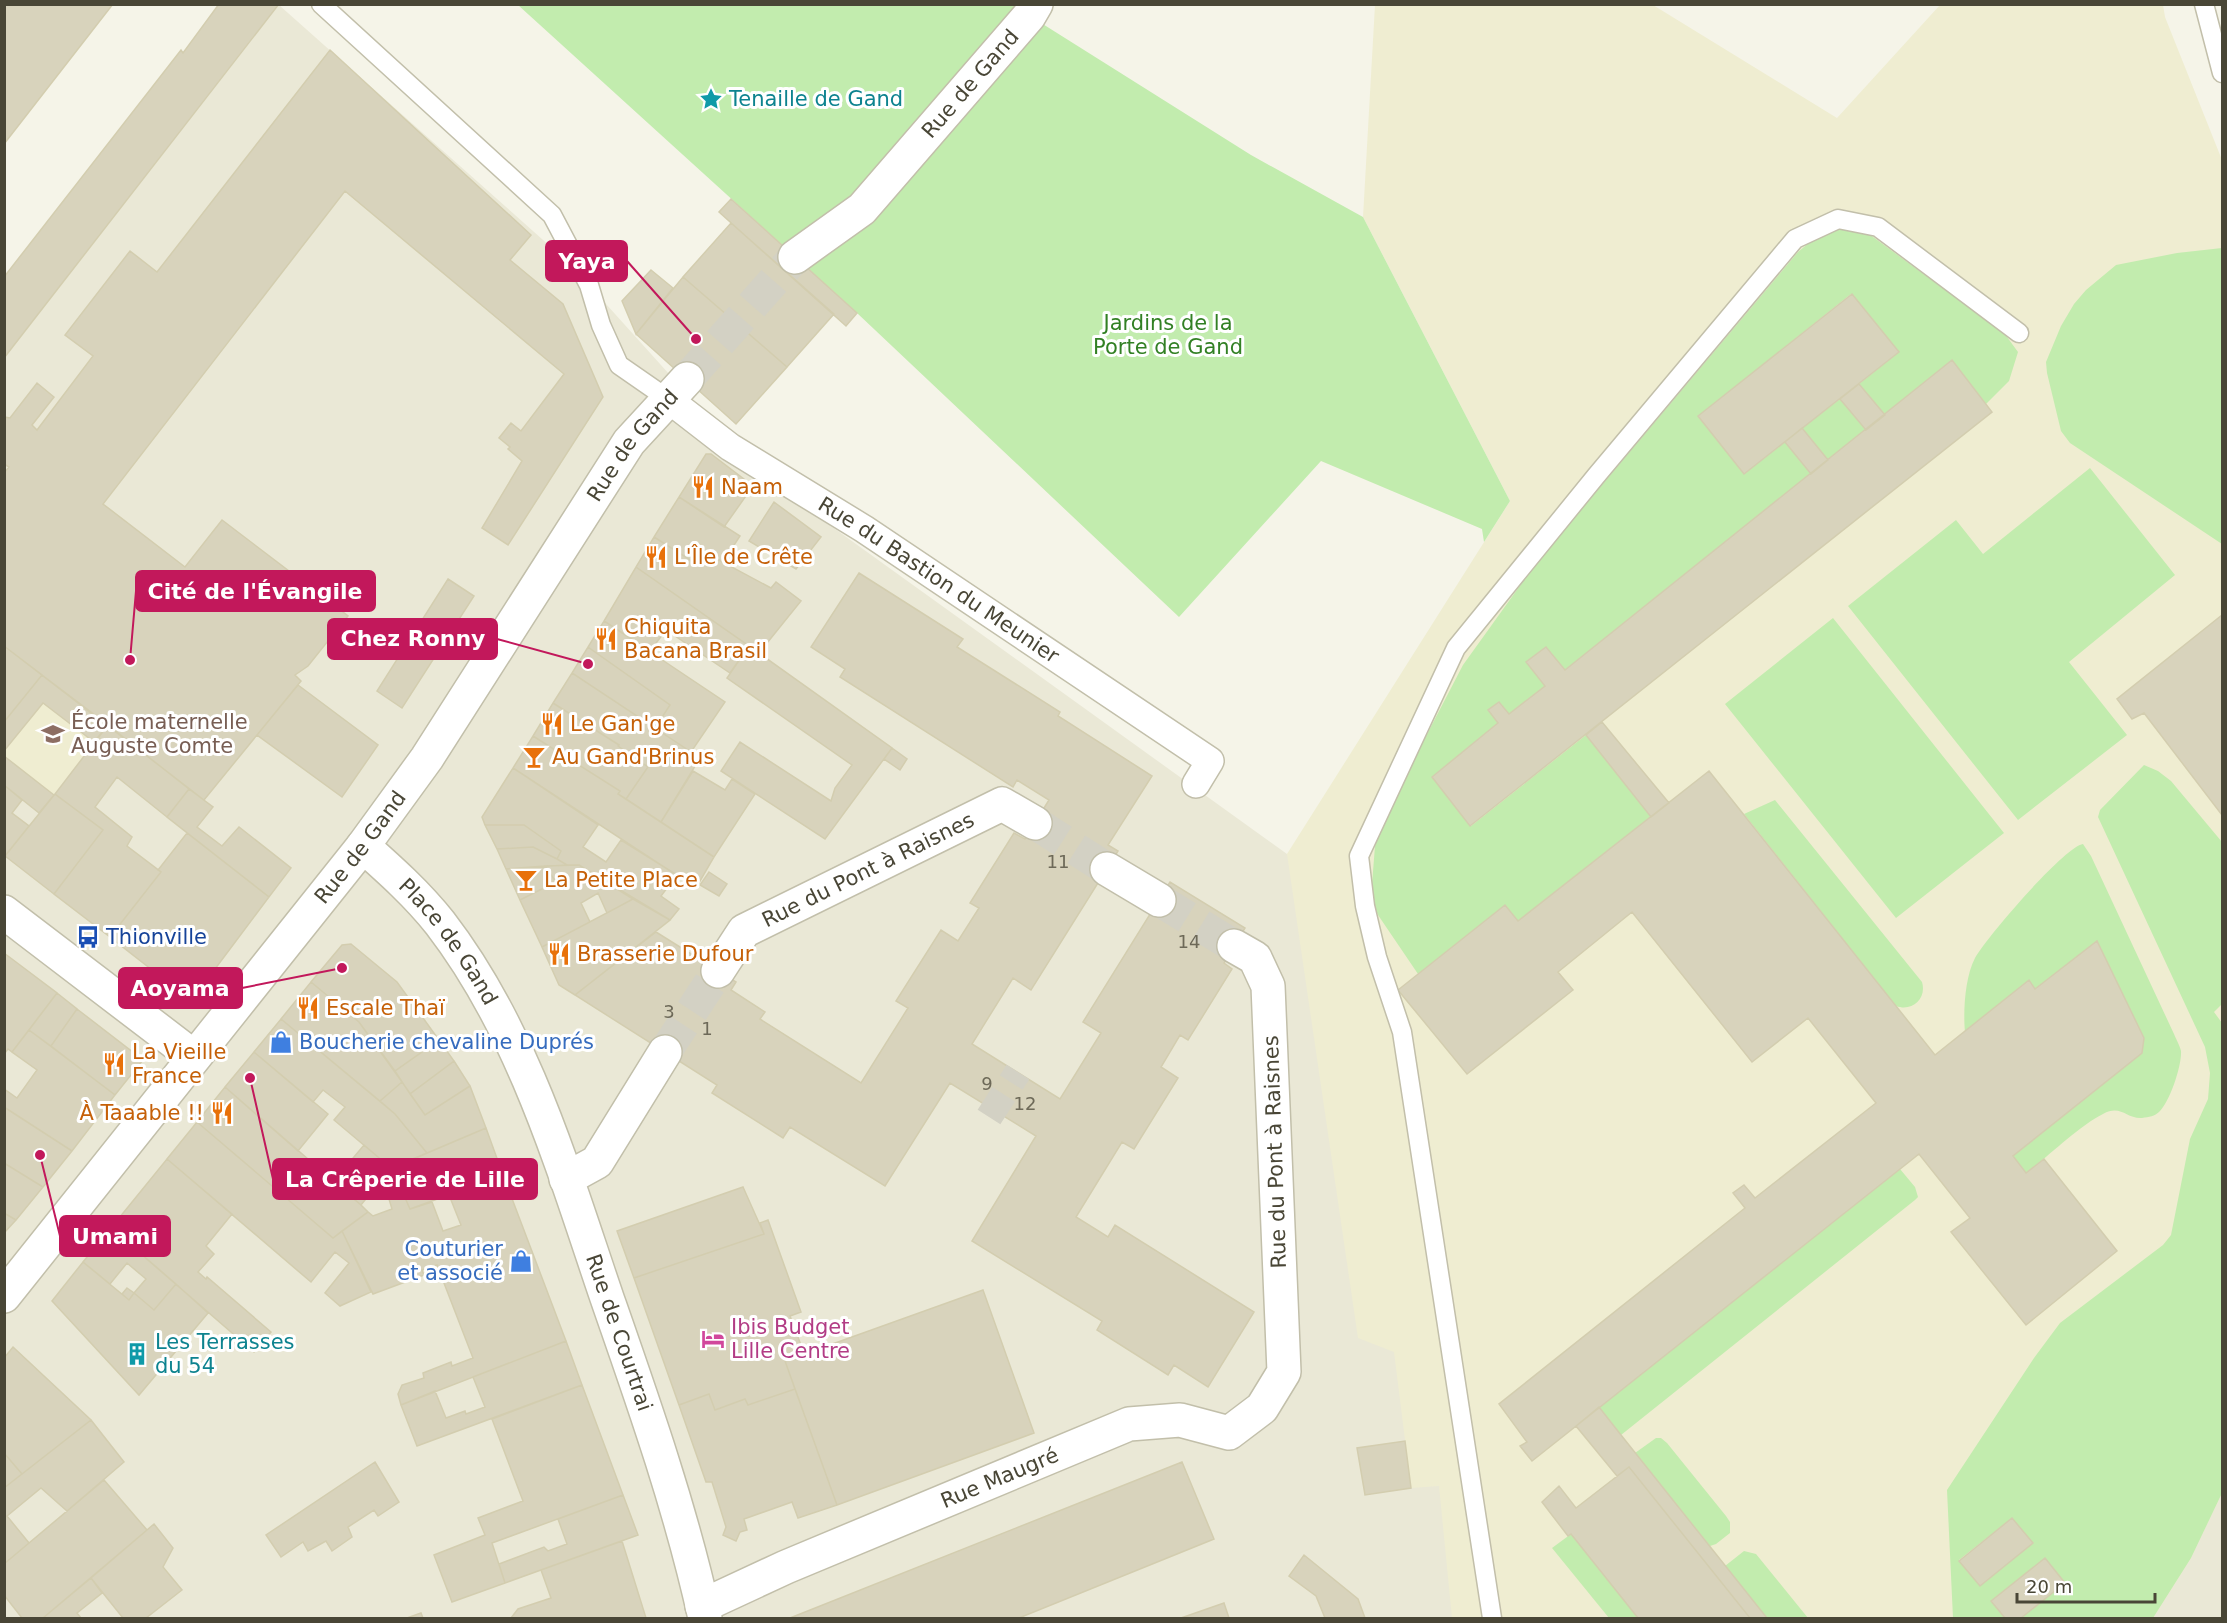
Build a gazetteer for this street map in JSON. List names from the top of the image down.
{
  "streets": {
    "street": [
      "Rue de Gand",
      "Rue du Bastion du Meunier",
      "Rue du Pont à Raisnes",
      "Place de Gand",
      "Rue de Courtrai",
      "Rue Maugré"
    ]
  },
  "crossings": [
    ["Rue de Gand", "Rue du Bastion du Meunier"],
    ["Rue de Gand", "Place de Gand"],
    ["Rue du Pont à Raisnes", "Rue Maugré"],
    ["Place de Gand", "Rue de Courtrai"],
    ["Rue de Courtrai", "Rue Maugré"]
  ],
  "parks": ["Jardins de la Porte de Gand"],
  "places": {
    "place": ["Tenaille de Gand"],
    "other": [
      "Yaya",
      "Cité de l'Évangile",
      "Chez Ronny",
      "Aoyama",
      "La Crêperie de Lille",
      "Umami"
    ],
    "restaurant": [
      "Naam",
      "L'Île de Crête",
      "Chiquita Bacana Brasil",
      "Le Gan'ge",
      "Brasserie Dufour",
      "Escale Thaï",
      "La Vieille France",
      "À Taaable !!"
    ],
    "school or university": ["École maternelle Auguste Comte"],
    "bar": ["Au Gand'Brinus", "La Petite Place"],
    "bus stop": ["Thionville"],
    "shop": ["Boucherie chevaline Duprés", "Couturier et associé"],
    "hotel": ["Ibis Budget Lille Centre"],
    "building": ["Les Terrasses du 54"]
  },
  "house_numbers": [
    "11",
    "14",
    "3",
    "1",
    "9",
    "12"
  ],
  "scale_bar": "20 m"
}
